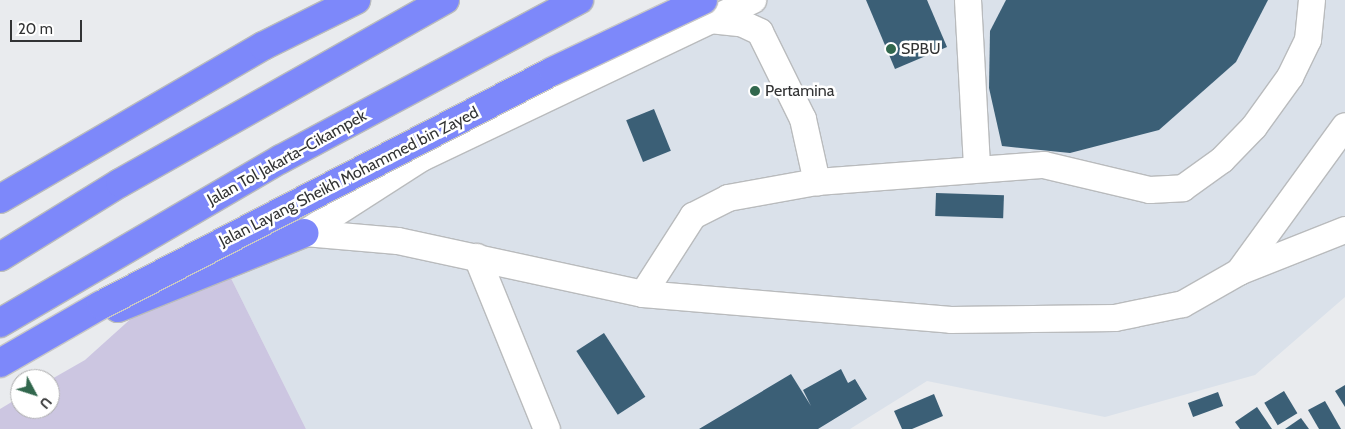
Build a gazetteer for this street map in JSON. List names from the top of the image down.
{
  "streets": {
    "highway": ["Jalan Tol Jakarta–Cikampek", "Jalan Layang Sheikh Mohammed bin Zayed"]
  },
  "places": ["SPBU", "Pertamina"],
  "scale_bar": "20 m",
  "north": "bottom right"
}
